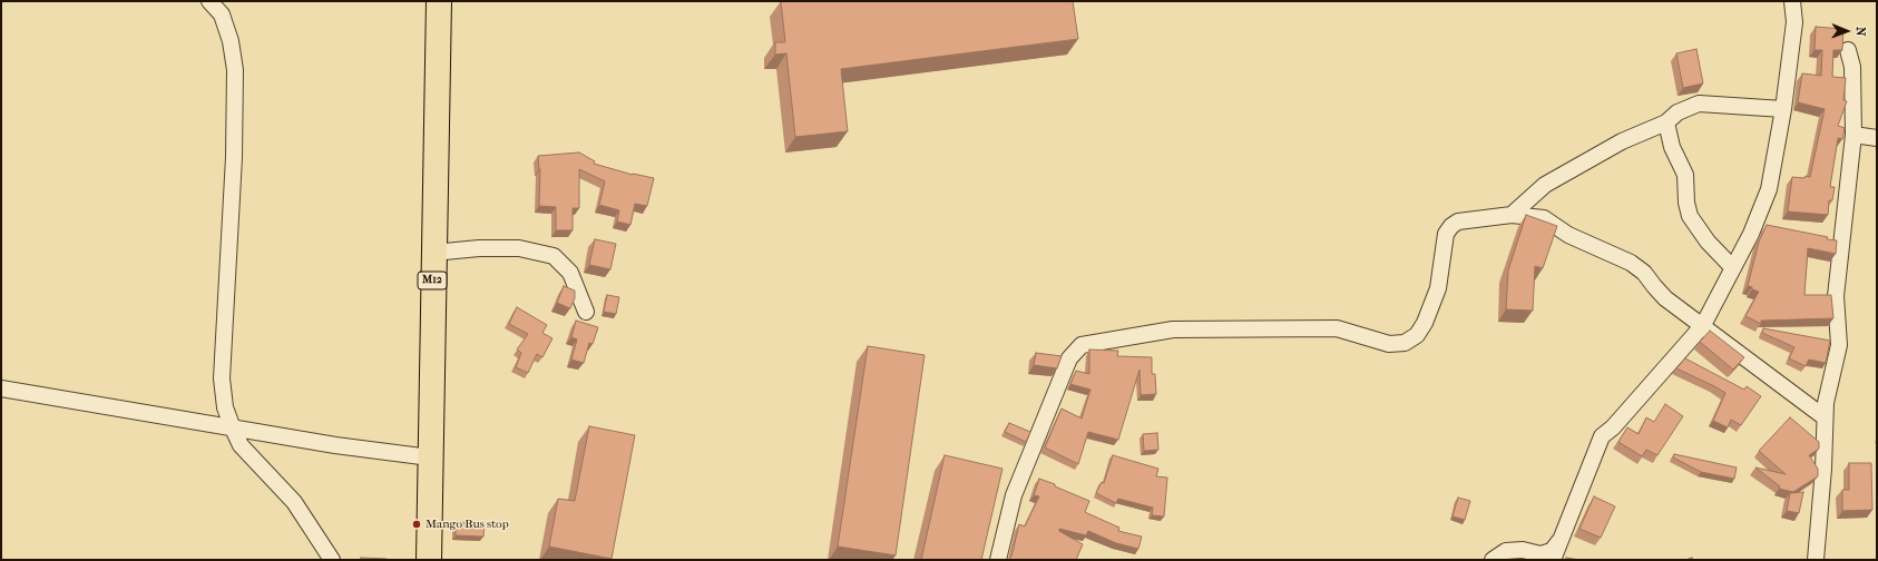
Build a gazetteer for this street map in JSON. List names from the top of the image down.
{
  "streets": {
    "highway": ["M12"]
  },
  "places": ["Mango Bus stop"],
  "north": "right"
}
